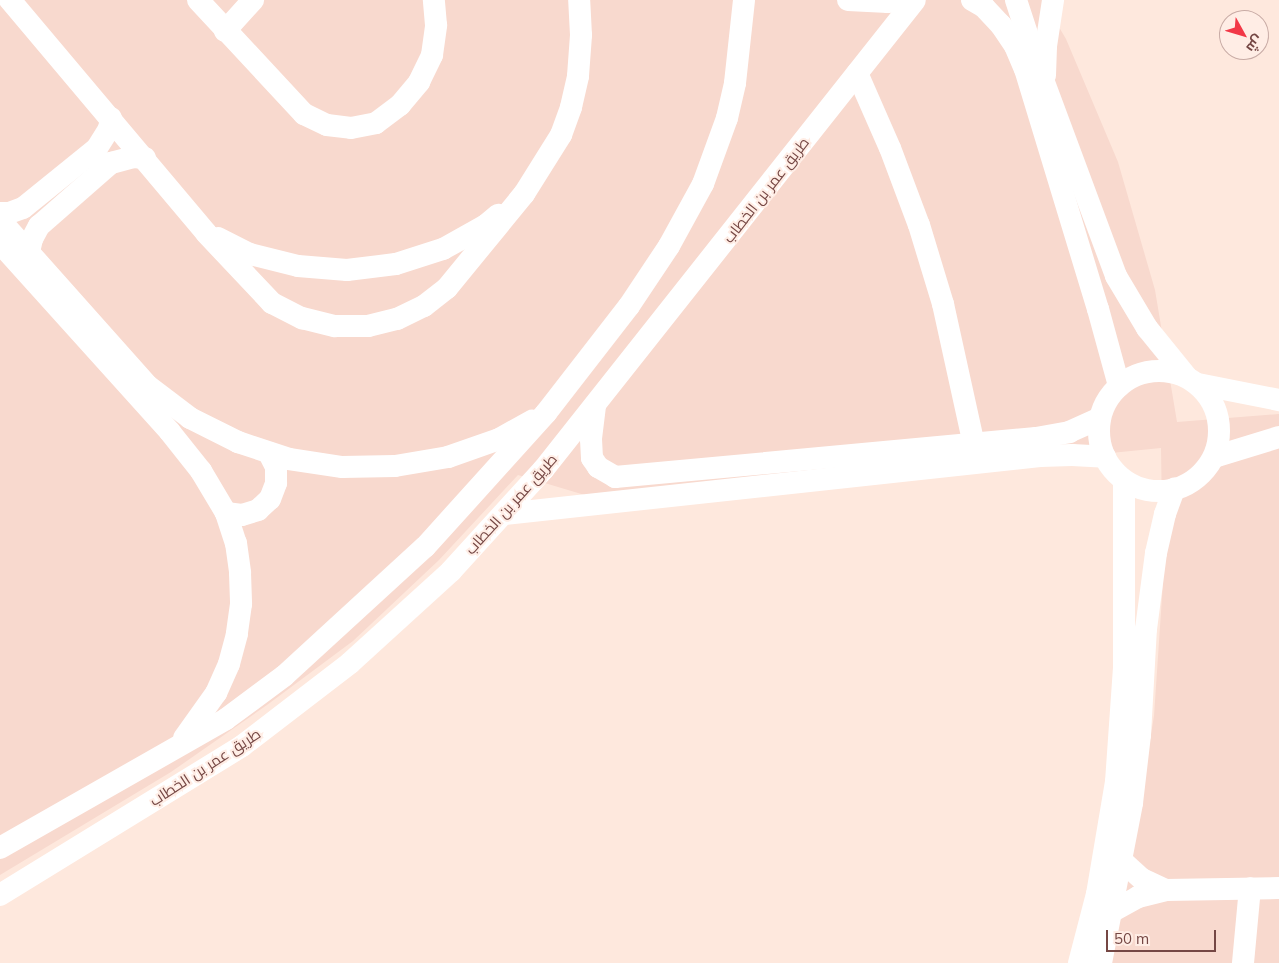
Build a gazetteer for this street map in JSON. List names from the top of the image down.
{
  "streets": {
    "street": ["طريق عمر بن الخطاب"]
  },
  "scale_bar": "50 m",
  "north": "bottom right"
}
